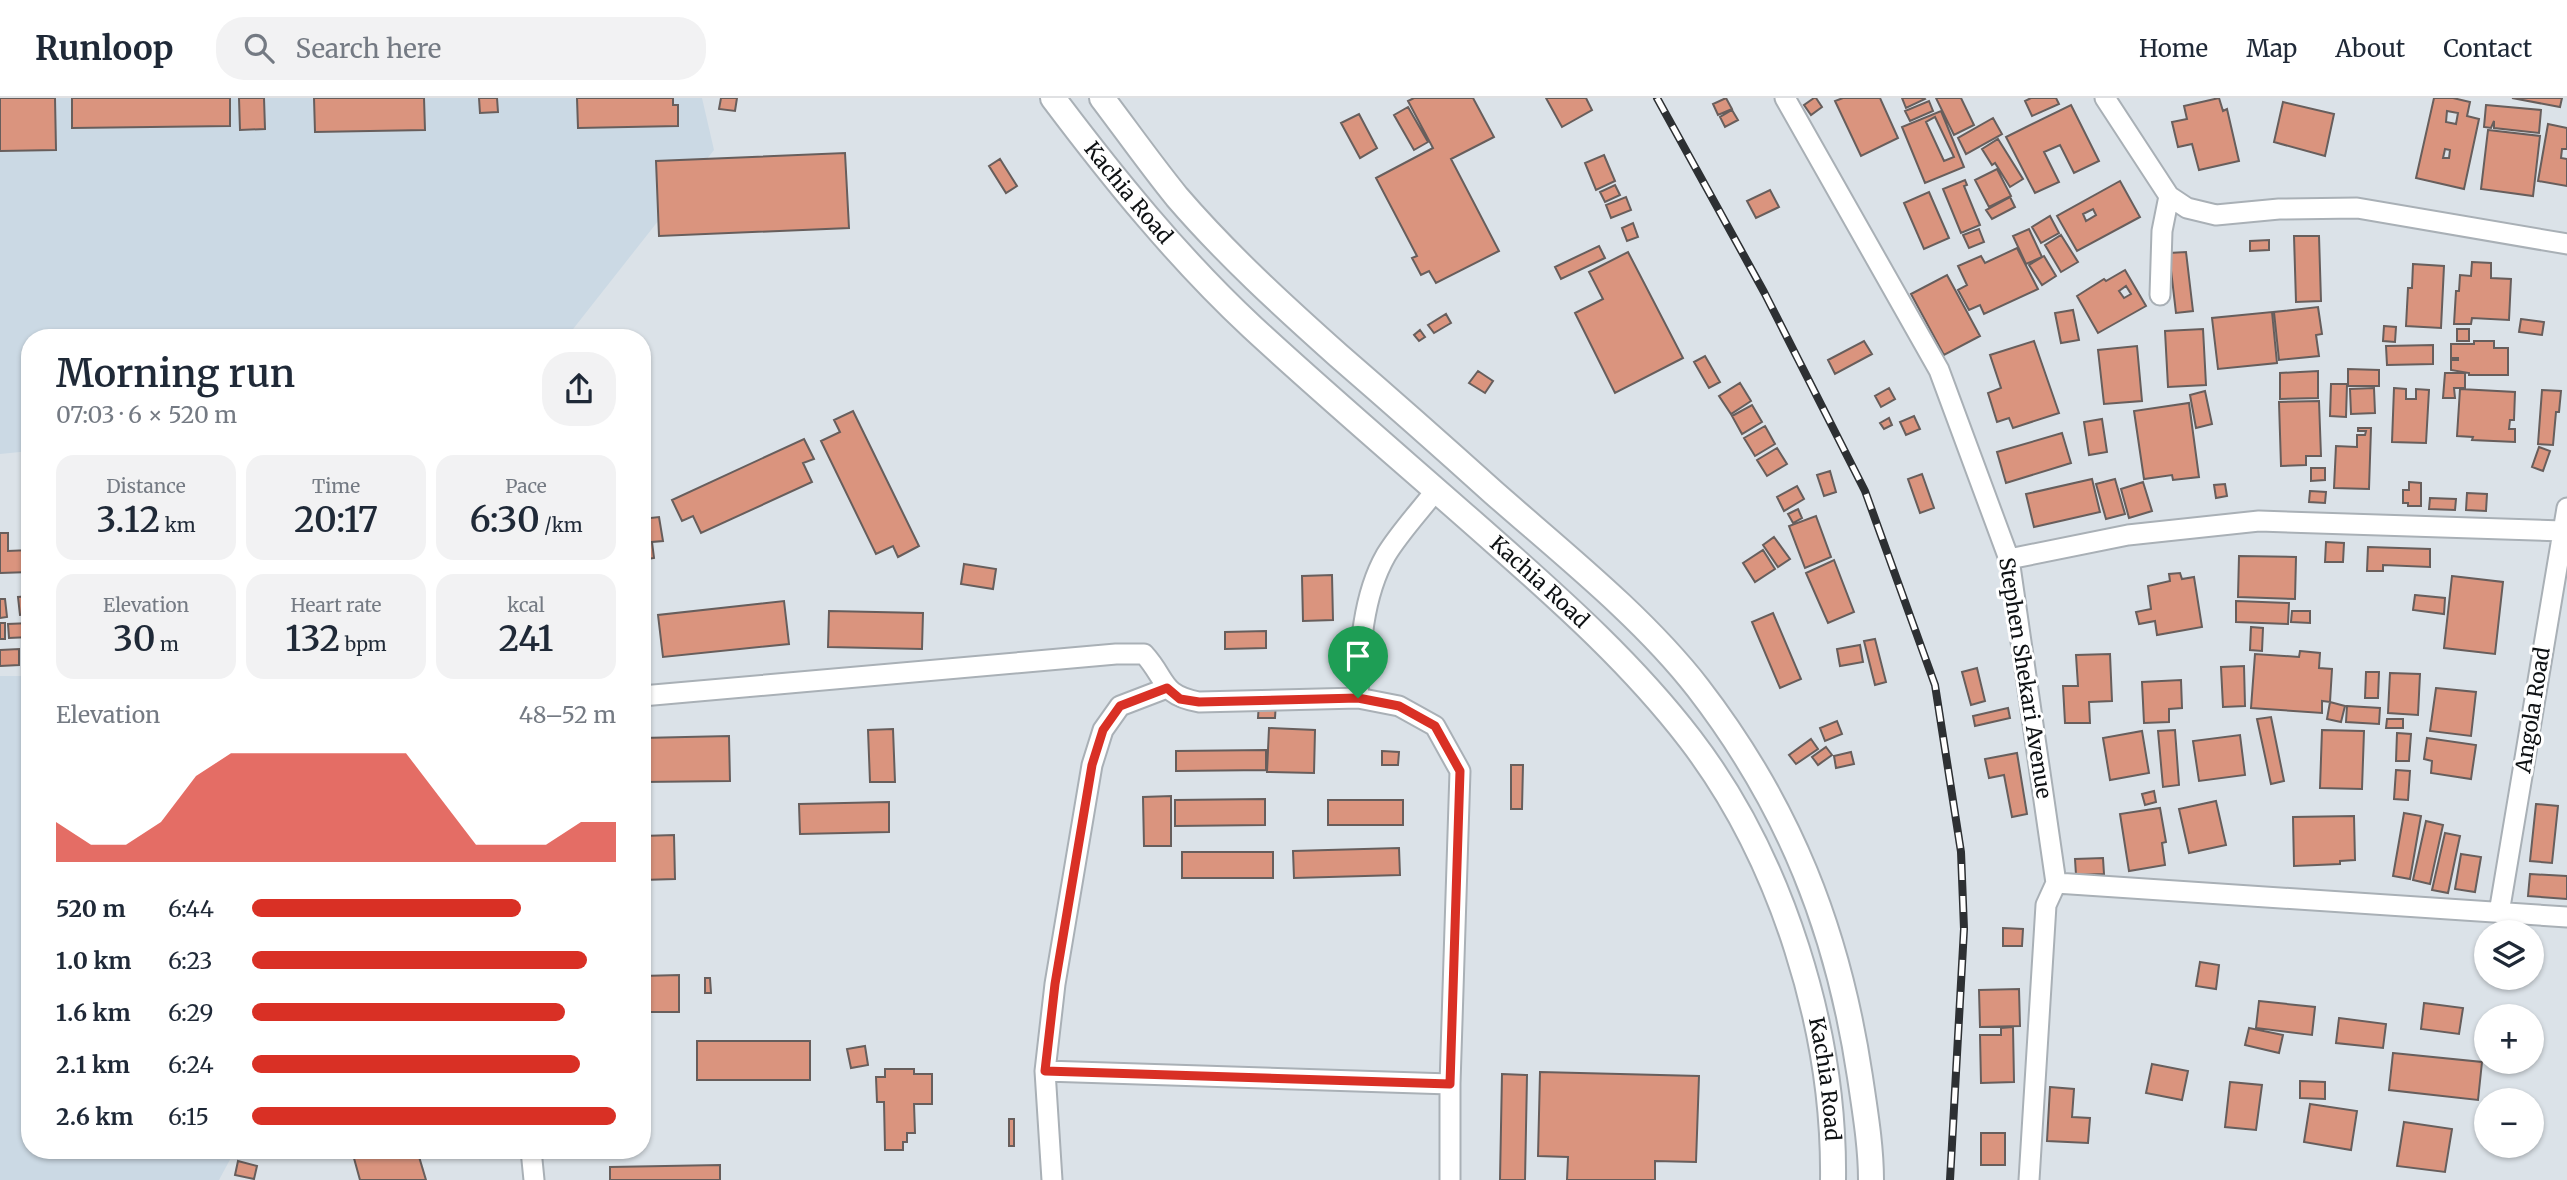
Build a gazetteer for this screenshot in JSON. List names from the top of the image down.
{
  "streets": {
    "main road": ["Kachia Road"],
    "street": ["Stephen Shekari Avenue", "Angola Road"]
  },
  "page": {
    "header": "Runloop",
    "search": "Search here",
    "nav": [
      "Home",
      "Map",
      "About",
      "Contact"
    ],
    "heading": ["Morning run", "07:03 · 6 × 520 m"],
    "stats": [
      ["Distance", "3.12 km"],
      ["Time", "20:17"],
      ["Pace", "6:30 /km"],
      ["Elevation", "30 m"],
      ["Heart rate", "132 bpm"],
      ["kcal", "241"]
    ],
    "chart": ["Elevation", "48–52 m"],
    "list": [
      {
        "name": "520 m",
        "note": "6:44"
      },
      {
        "name": "1.0 km",
        "note": "6:23"
      },
      {
        "name": "1.6 km",
        "note": "6:29"
      },
      {
        "name": "2.1 km",
        "note": "6:24"
      },
      {
        "name": "2.6 km",
        "note": "6:15"
      }
    ],
    "map_buttons": ["+", "−"]
  }
}
